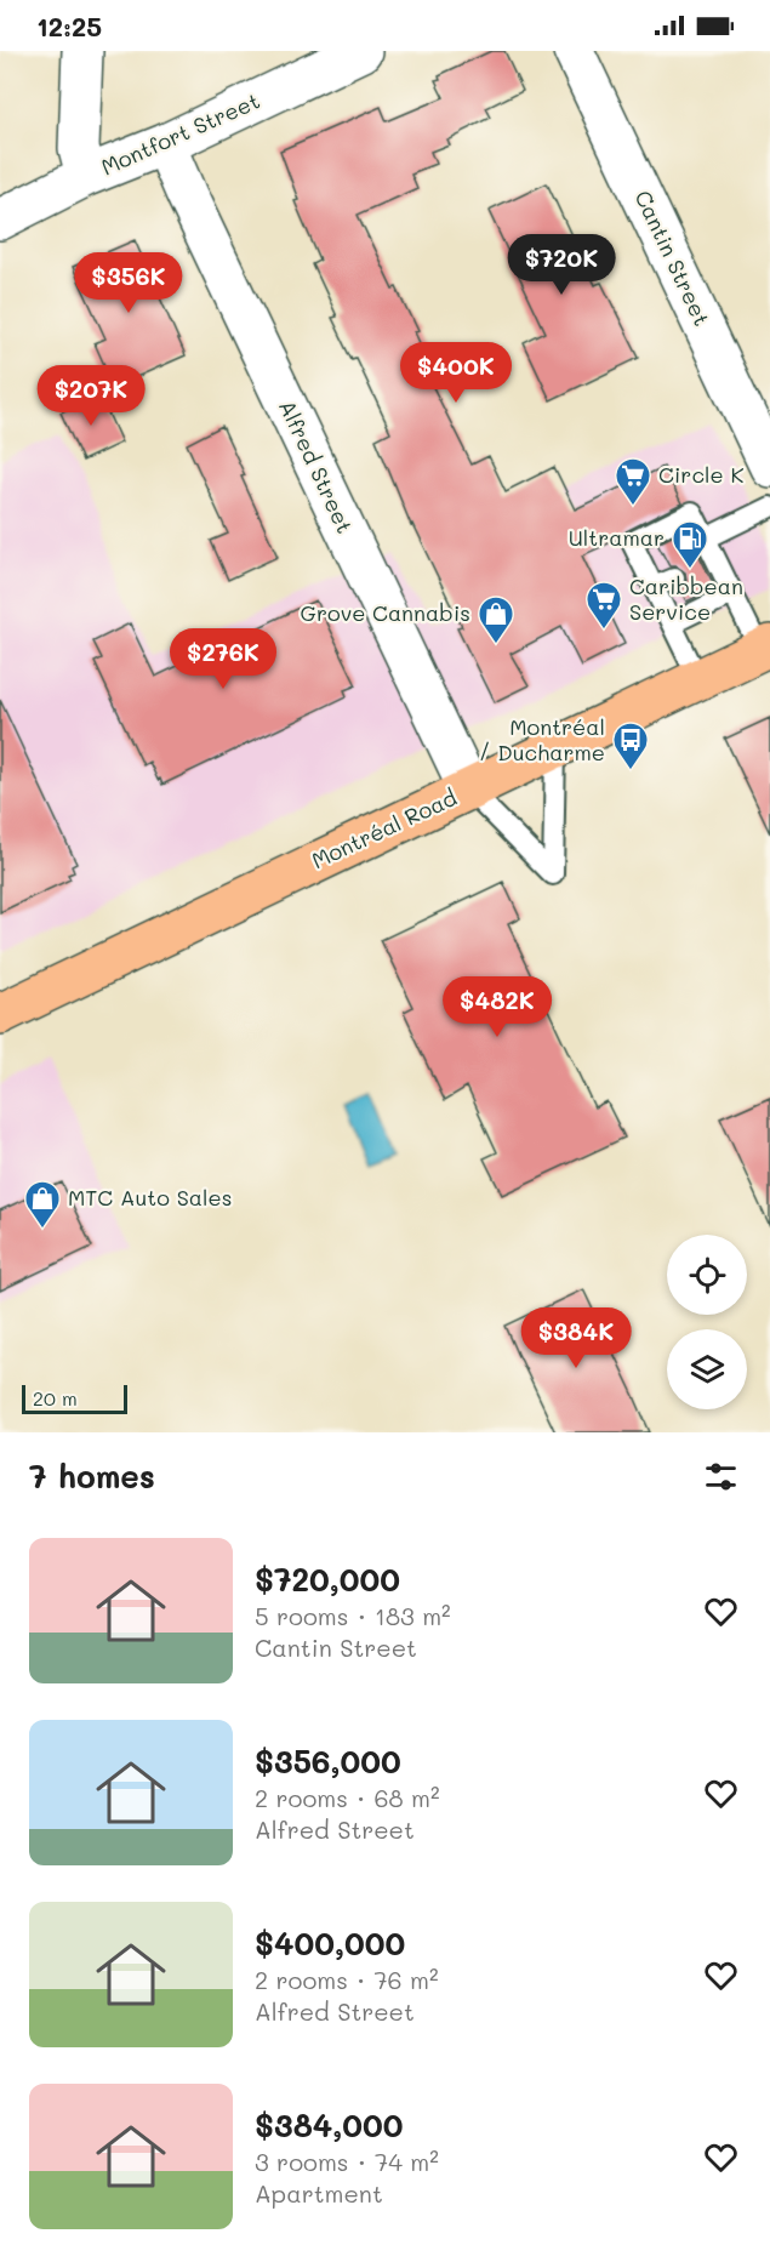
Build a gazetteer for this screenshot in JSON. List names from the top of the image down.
{
  "streets": {
    "main road": ["Montréal Road"],
    "street": ["Montfort Street", "Cantin Street", "Alfred Street"]
  },
  "crossings": [
    ["Montfort Street", "Alfred Street"],
    ["Alfred Street", "Montréal Road"]
  ],
  "places": {
    "supermarket": ["Circle K", "Caribbean Service"],
    "fuel station": ["Ultramar"],
    "shop": ["Grove Cannabis", "MTC Auto Sales"],
    "bus stop": ["Montréal / Ducharme"]
  },
  "scale_bar": "20 m",
  "page": {
    "status": "12:25",
    "price": [
      "$720K",
      "$356K",
      "$400K",
      "$207K",
      "$276K",
      "$482K",
      "$384K"
    ],
    "scale": "20 m",
    "heading": "7 homes",
    "list": [
      {
        "name": "$720,000",
        "note": "5 rooms · 183 m² · Cantin Street"
      },
      {
        "name": "$356,000",
        "note": "2 rooms · 68 m² · Alfred Street"
      },
      {
        "name": "$400,000",
        "note": "2 rooms · 76 m² · Alfred Street"
      },
      {
        "name": "$384,000",
        "note": "3 rooms · 74 m² · Apartment"
      }
    ]
  }
}
